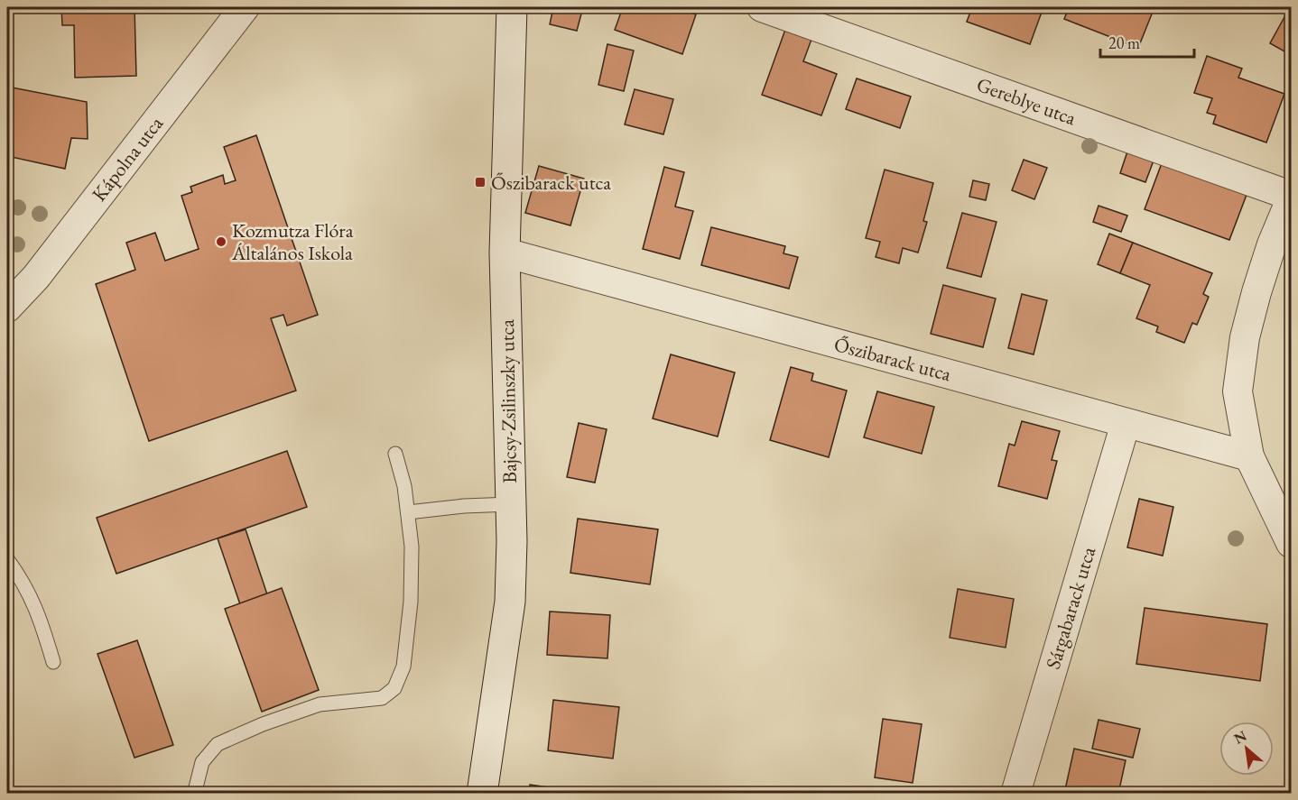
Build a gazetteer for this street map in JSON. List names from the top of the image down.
{
  "streets": {
    "street": [
      "Gereblye utca",
      "Kápolna utca",
      "Őszibarack utca",
      "Bajcsy-Zsilinszky utca",
      "Sárgabarack utca"
    ]
  },
  "crossings": [
    ["Őszibarack utca", "Bajcsy-Zsilinszky utca"],
    ["Őszibarack utca", "Sárgabarack utca"]
  ],
  "places": {
    "transit": ["Őszibarack utca"],
    "other": ["Kozmutza Flóra Általános Iskola"]
  },
  "scale_bar": "20 m",
  "north": "top left"
}
